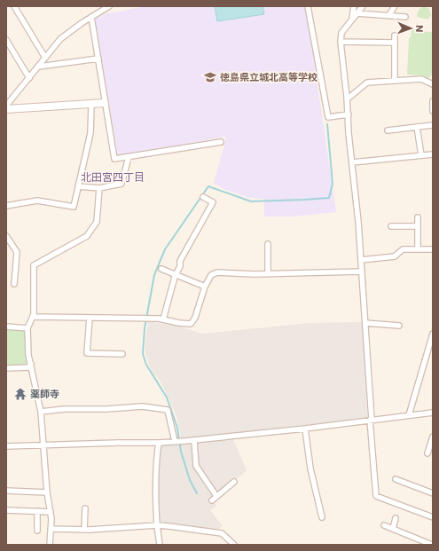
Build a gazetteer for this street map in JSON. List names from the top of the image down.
{
  "districts": ["北田宮四丁目"],
  "places": {
    "school or university": ["徳島県立城北高等学校"],
    "temple": ["薬師寺"]
  },
  "north": "right"
}
